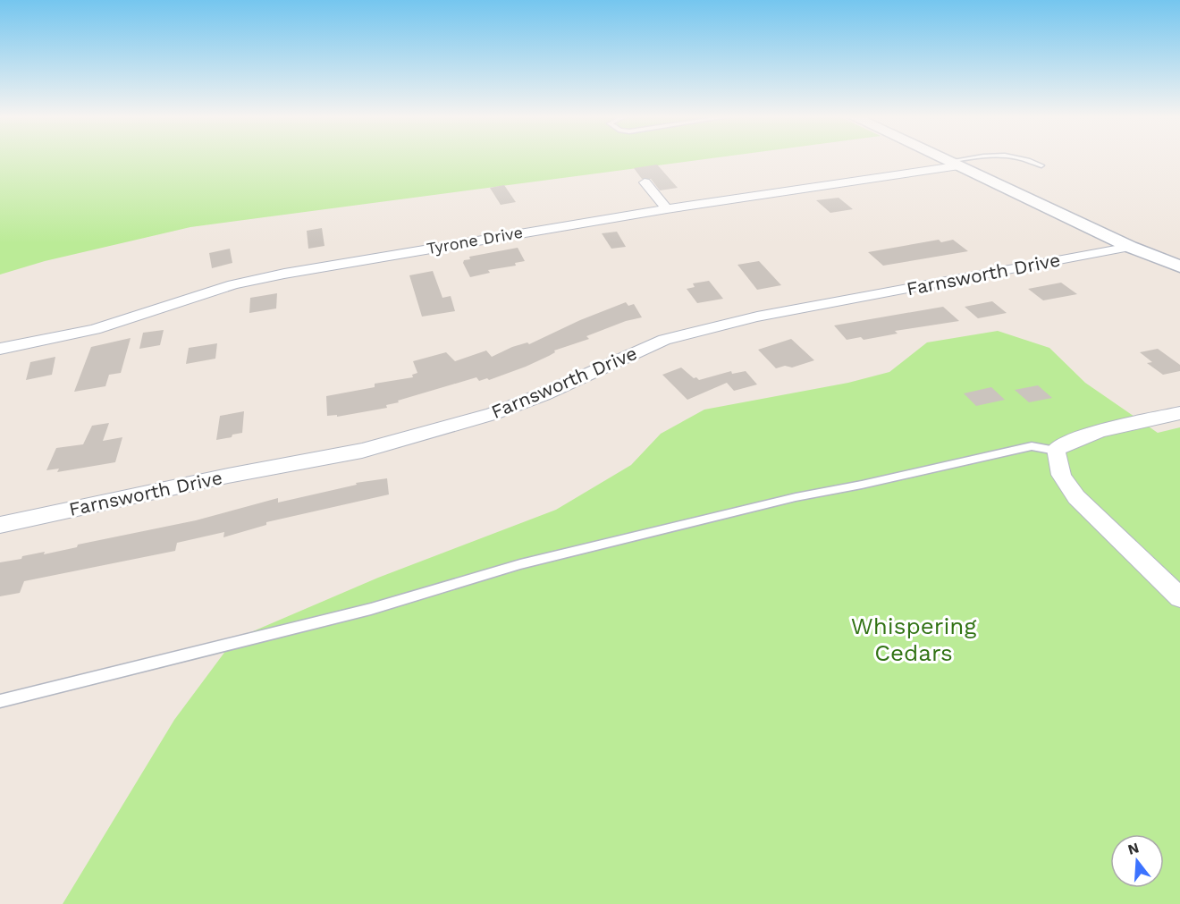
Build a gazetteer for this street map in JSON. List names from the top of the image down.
{
  "streets": {
    "street": ["Tyrone Drive", "Farnsworth Drive"]
  },
  "parks": ["Whispering Cedars"],
  "north": "top"
}
